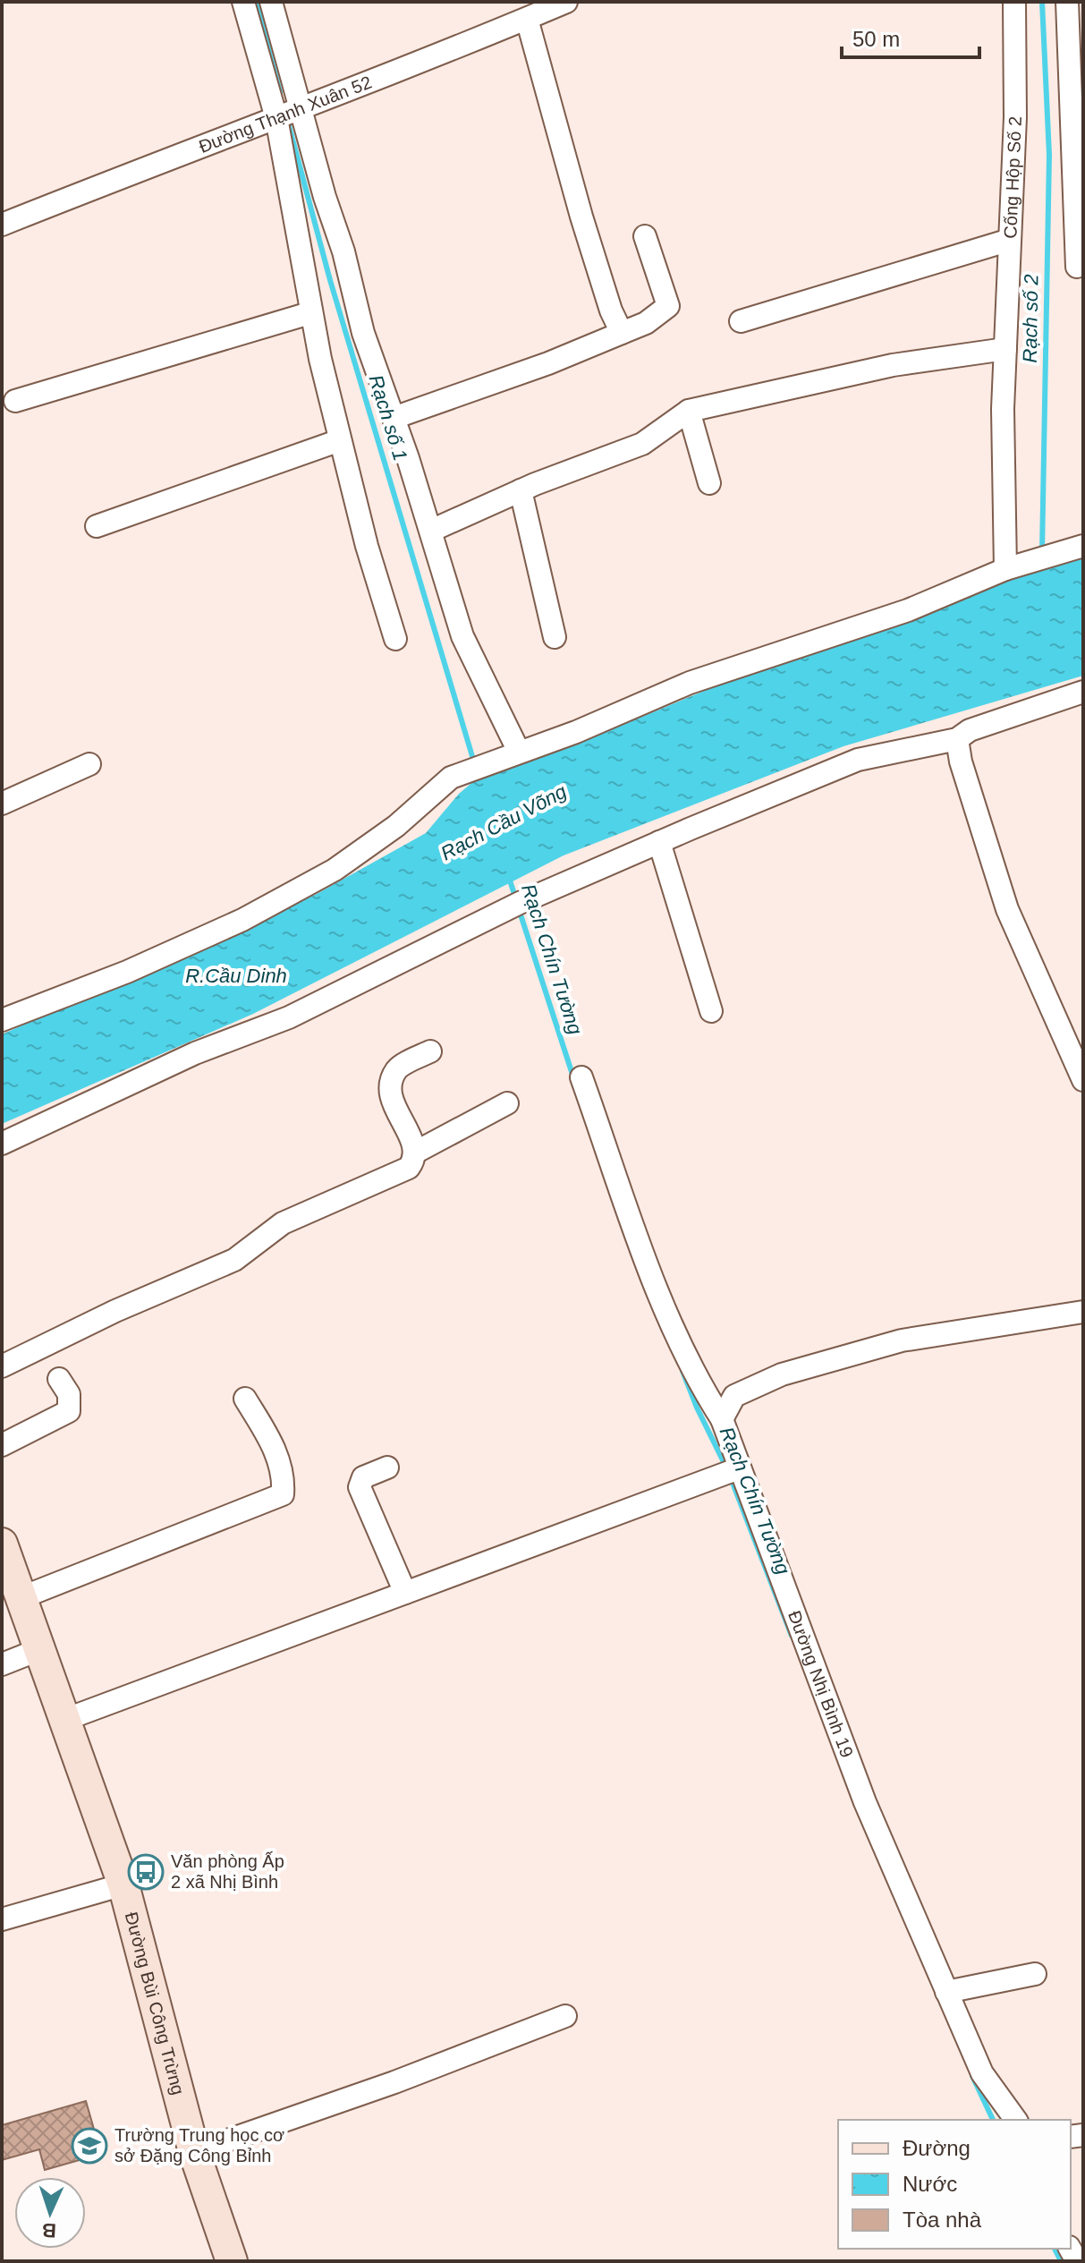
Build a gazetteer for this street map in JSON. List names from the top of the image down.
{
  "streets": {
    "street": [
      "Đường Thạnh Xuân 52",
      "Cống Hộp Số 2",
      "Đường Nhị Bình 19",
      "Đường Bùi Công Trừng"
    ]
  },
  "water": [
    "Rạch số 2",
    "Rạch số 1",
    "Rạch Cầu Võng",
    "Rạch Chín Tường",
    "R.Cầu Dinh"
  ],
  "places": {
    "bus stop": ["Văn phòng Ấp 2 xã Nhị Bình"],
    "school or university": ["Trường Trung học cơ sở Đặng Công Bỉnh"]
  },
  "legend": ["Đường", "Nước", "Tòa nhà"],
  "scale_bar": "50 m",
  "north": "bottom"
}
